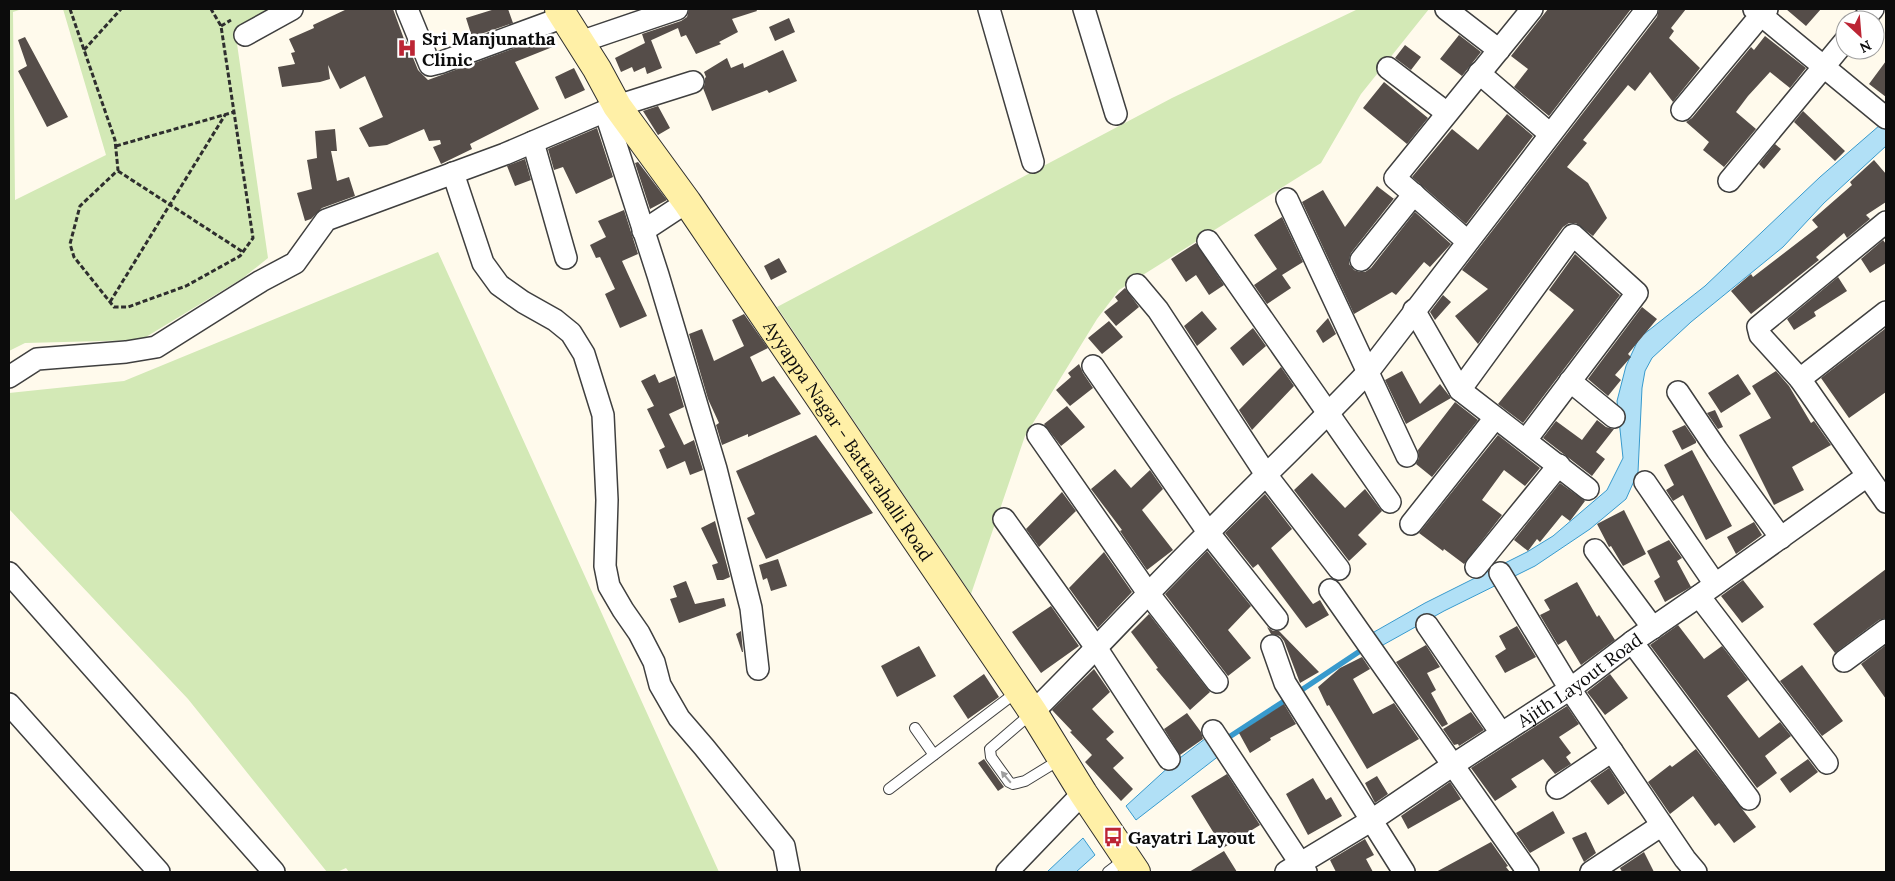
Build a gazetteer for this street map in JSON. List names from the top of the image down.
{
  "streets": {
    "main road": ["Ayyappa Nagar - Battarahalli Road"],
    "street": ["Ajith Layout Road"]
  },
  "places": {
    "hospital": ["Sri Manjunatha Clinic"],
    "bus stop": ["Gayatri Layout"]
  },
  "north": "bottom right"
}
